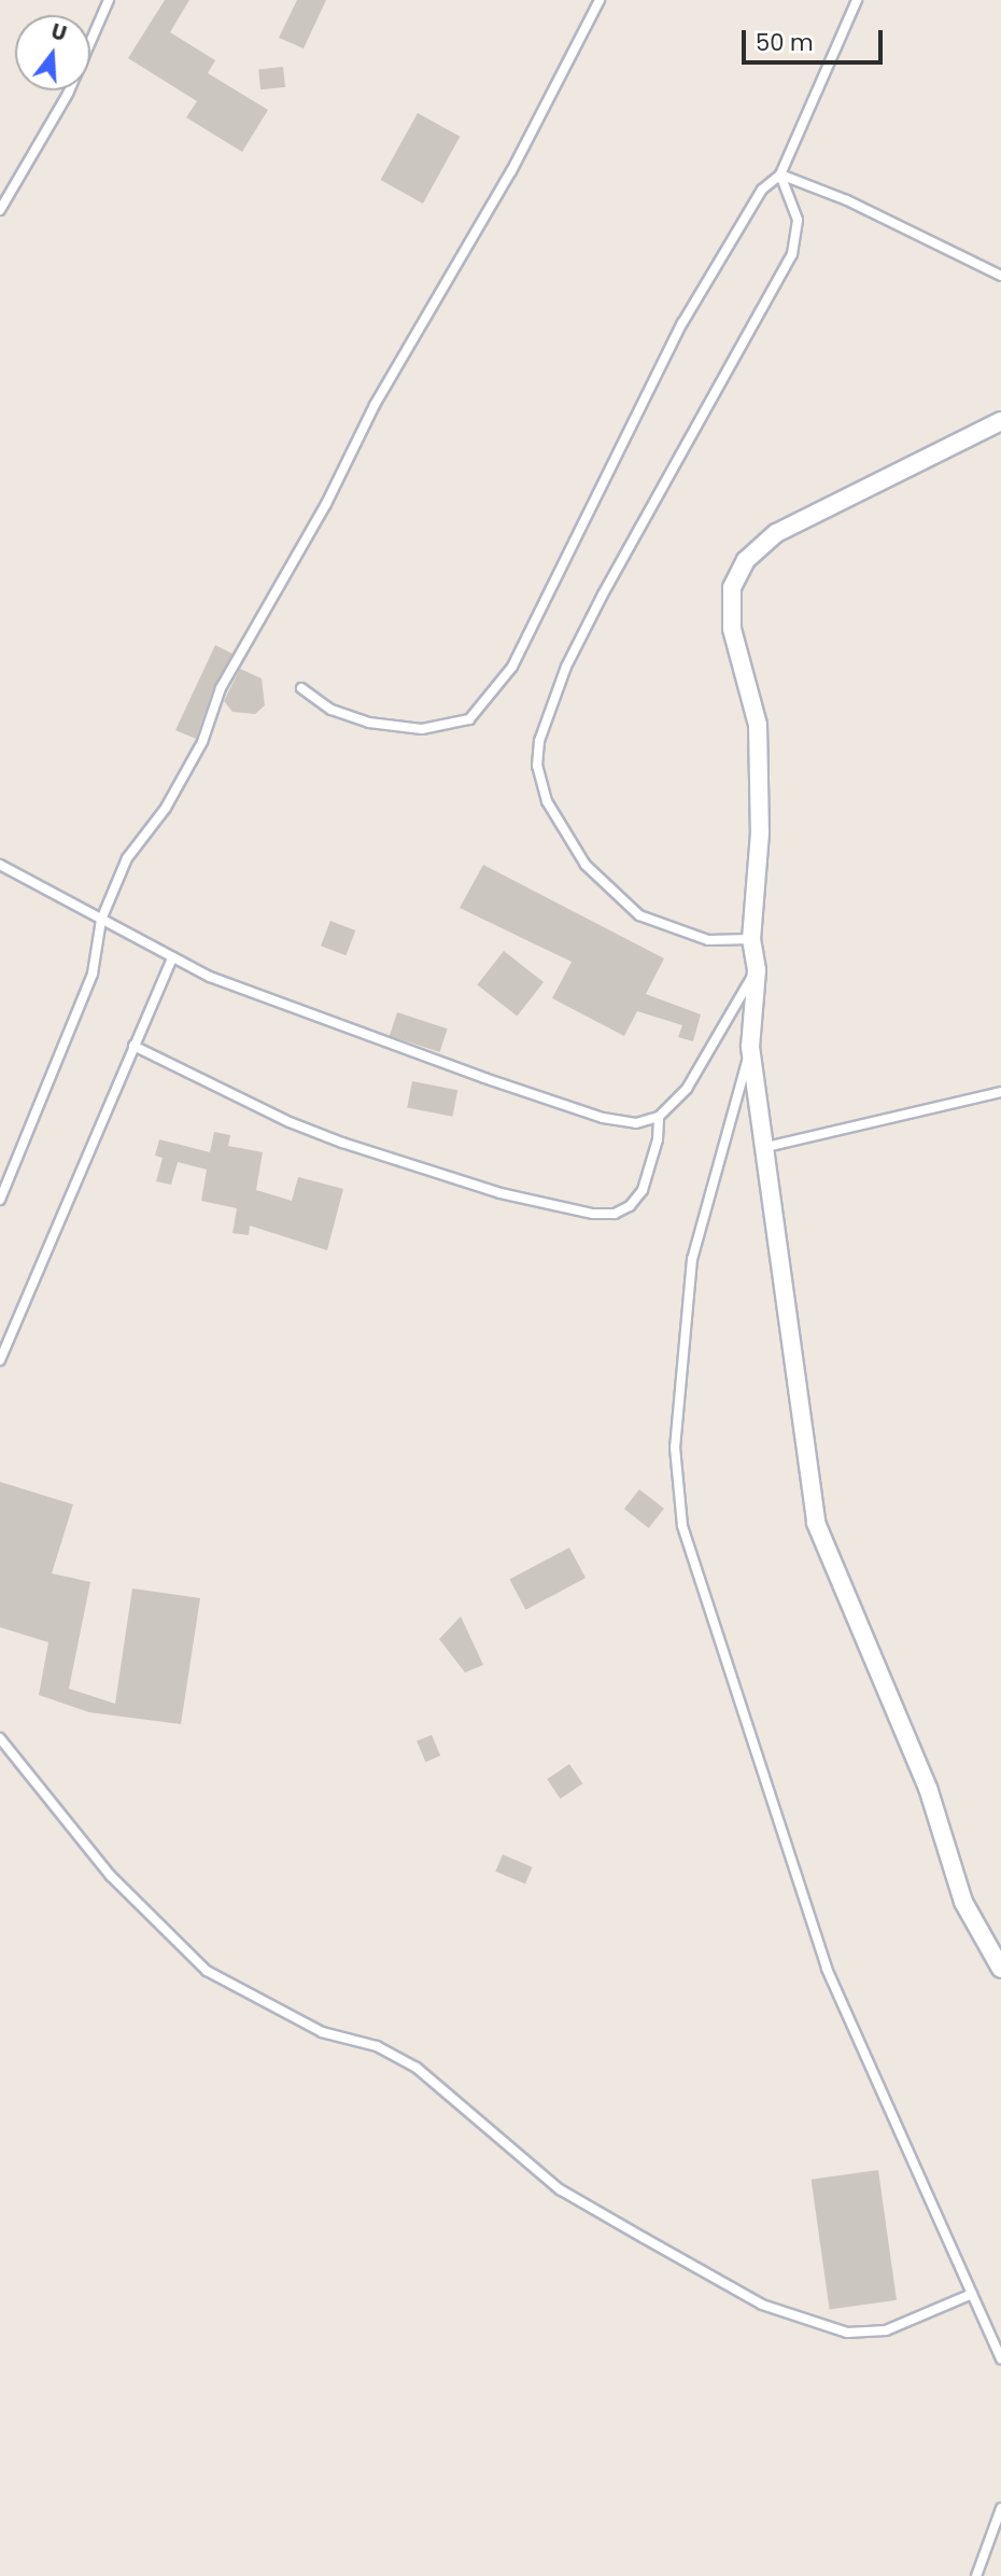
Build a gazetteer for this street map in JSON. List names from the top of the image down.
{
  "scale_bar": "50 m",
  "north": "top"
}
